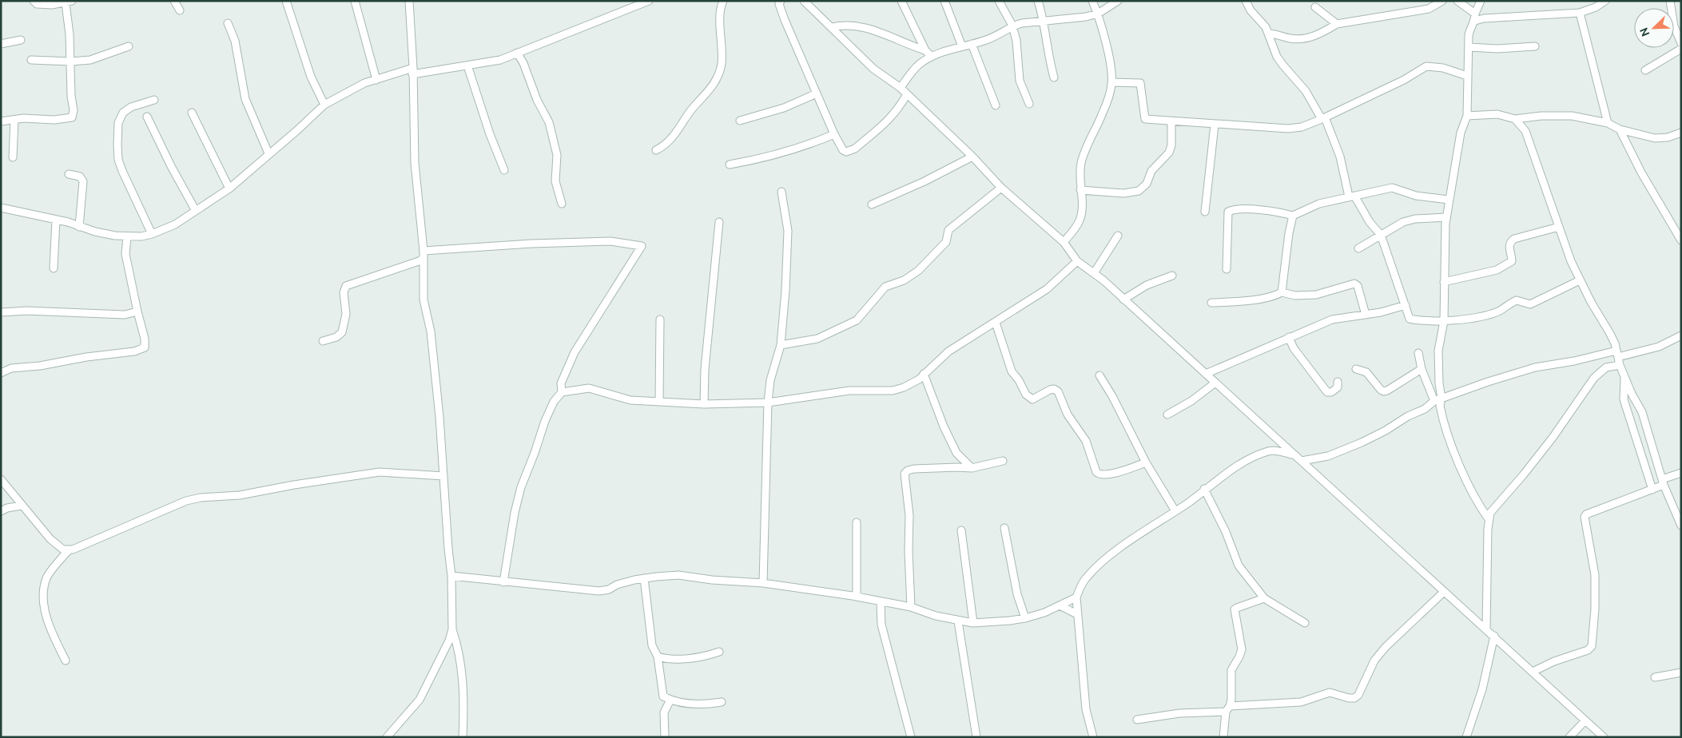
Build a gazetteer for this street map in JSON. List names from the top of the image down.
{
  "north": "bottom left"
}
